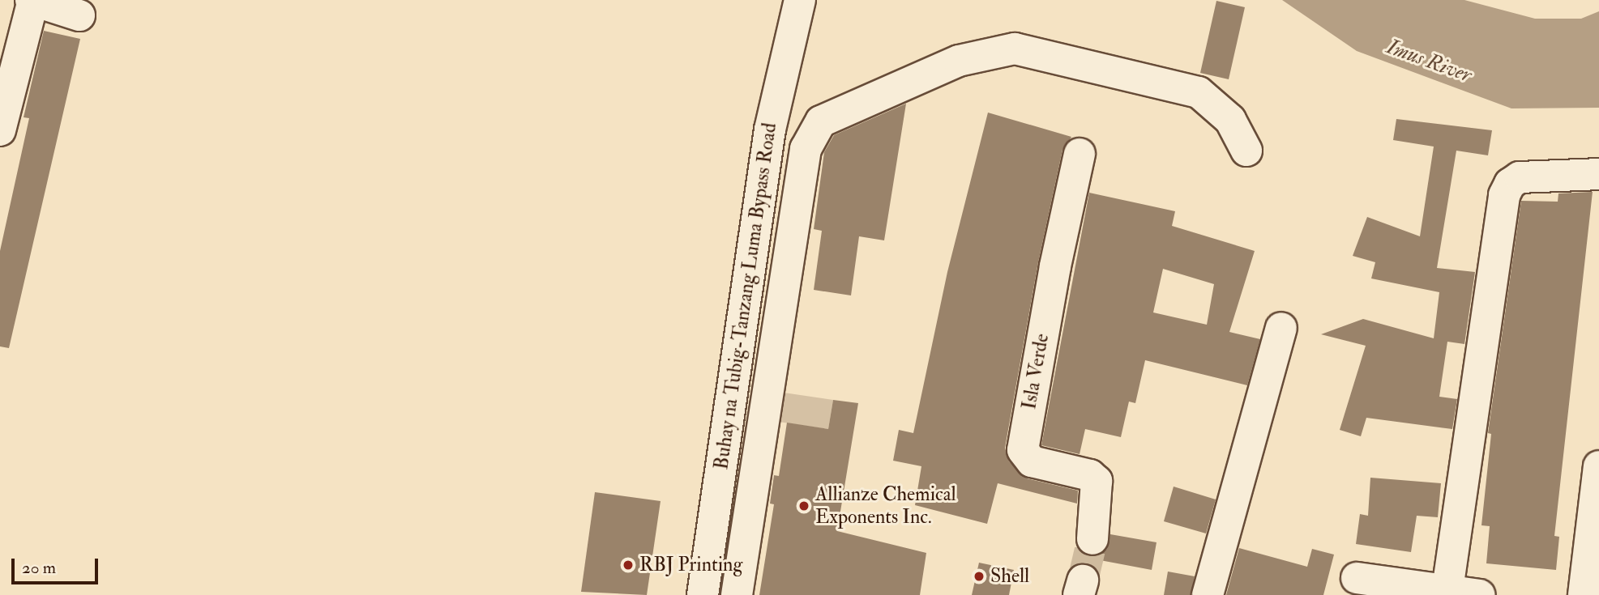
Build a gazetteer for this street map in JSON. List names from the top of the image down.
{
  "streets": {
    "street": ["Buhay na Tubig-Tanzang Luma Bypass Road", "Isla Verde"]
  },
  "water": ["Imus River"],
  "places": ["Allianze Chemical Exponents Inc.", "RBJ Printing", "Shell"],
  "scale_bar": "20 m"
}
